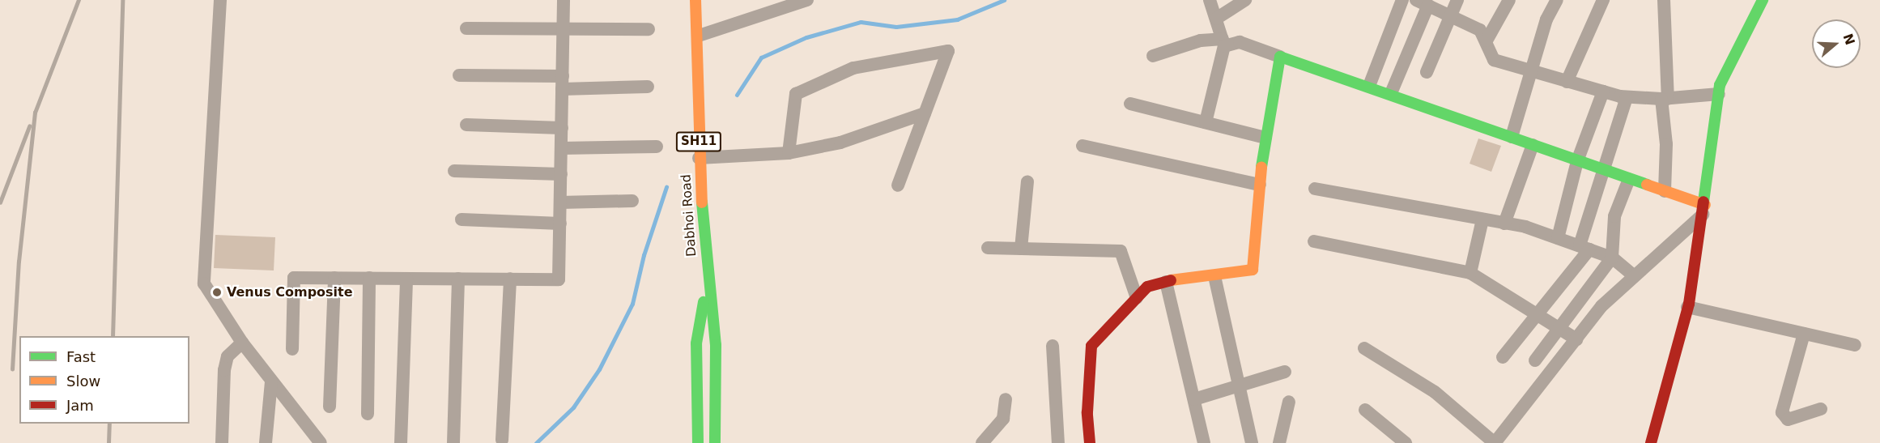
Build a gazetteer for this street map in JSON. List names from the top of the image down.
{
  "streets": {
    "street": ["SH11", "Dabhoi Road"]
  },
  "places": ["Venus Composite"],
  "legend": ["Fast", "Slow", "Jam"],
  "north": "right"
}
